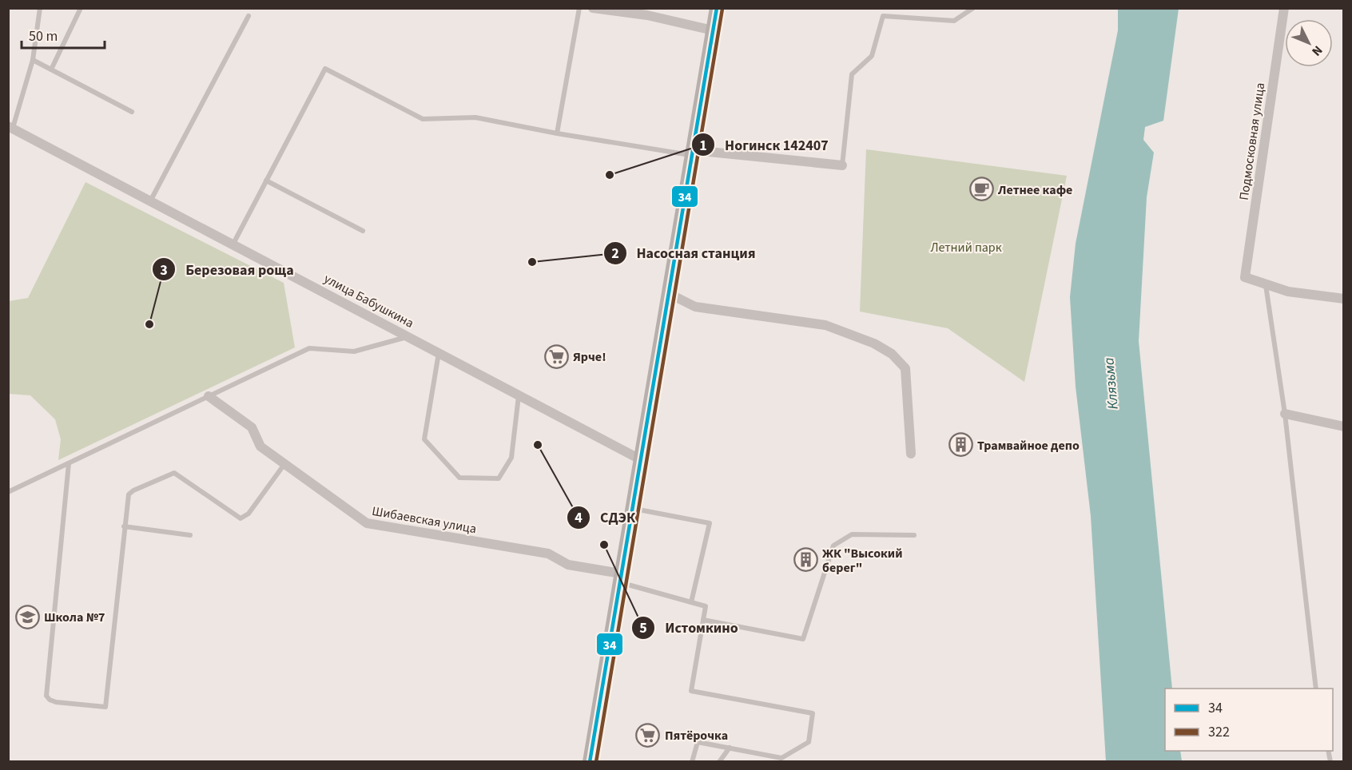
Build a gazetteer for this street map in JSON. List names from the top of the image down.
{
  "streets": {
    "street": ["Подмосковная улица", "улица Бабушкина", "Шибаевская улица"]
  },
  "water": ["Клязьма"],
  "parks": ["Летний парк"],
  "places": {
    "other": [
      "Ногинск 142407",
      "Насосная станция",
      "Березовая роща",
      "СДЭК",
      "Истомкино"
    ],
    "cafe": ["Летнее кафе"],
    "supermarket": ["Ярче!", "Пятёрочка"],
    "building": ["Трамвайное депо", "ЖК \"Высокий берег\""],
    "school or university": ["Школа №7"]
  },
  "lines": ["transit line 34", "transit line 322"],
  "legend": ["34", "322"],
  "scale_bar": "50 m",
  "north": "bottom right"
}
